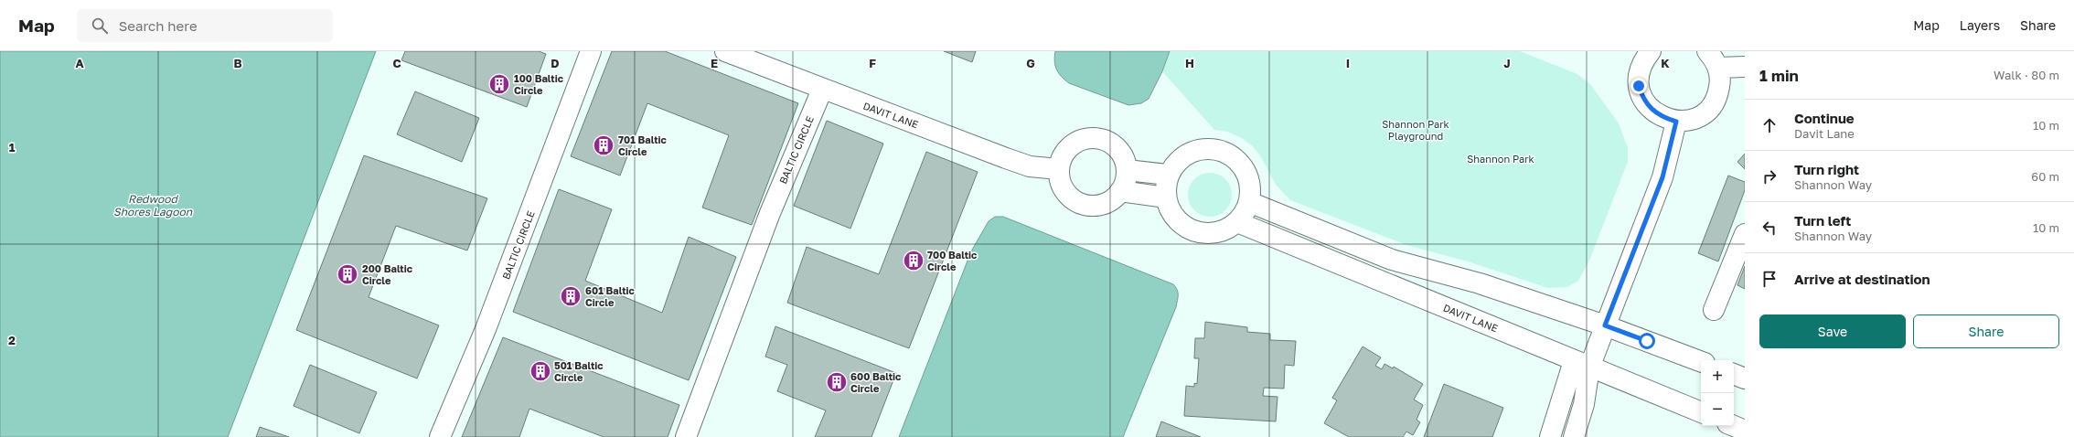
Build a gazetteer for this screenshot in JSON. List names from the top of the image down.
{
  "streets": {
    "street": ["DAVIT LANE", "BALTIC CIRCLE"]
  },
  "crossings": [
    ["DAVIT LANE", "BALTIC CIRCLE"]
  ],
  "water": ["Redwood Shores Lagoon"],
  "parks": ["Shannon Park Playground", "Shannon Park"],
  "places": {
    "building": [
      "100 Baltic Circle",
      "701 Baltic Circle",
      "700 Baltic Circle",
      "200 Baltic Circle",
      "601 Baltic Circle",
      "501 Baltic Circle",
      "600 Baltic Circle"
    ]
  },
  "page": {
    "header": "Map",
    "search": "Search here",
    "nav": ["Map", "Layers", "Share"],
    "heading": ["1 min", "Walk · 80 m"],
    "list": [
      ["Continue", "Davit Lane", "10 m"],
      ["Turn right", "Shannon Way", "60 m"],
      ["Turn left", "Shannon Way", "10 m"],
      "Arrive at destination"
    ],
    "buttons": ["Save", "Share"],
    "map_buttons": ["+", "−"]
  },
  "grid": {
    "columns": [
      "A",
      "B",
      "C",
      "D",
      "E",
      "F",
      "G",
      "H",
      "I",
      "J",
      "K"
    ],
    "rows": ["1", "2"]
  }
}
